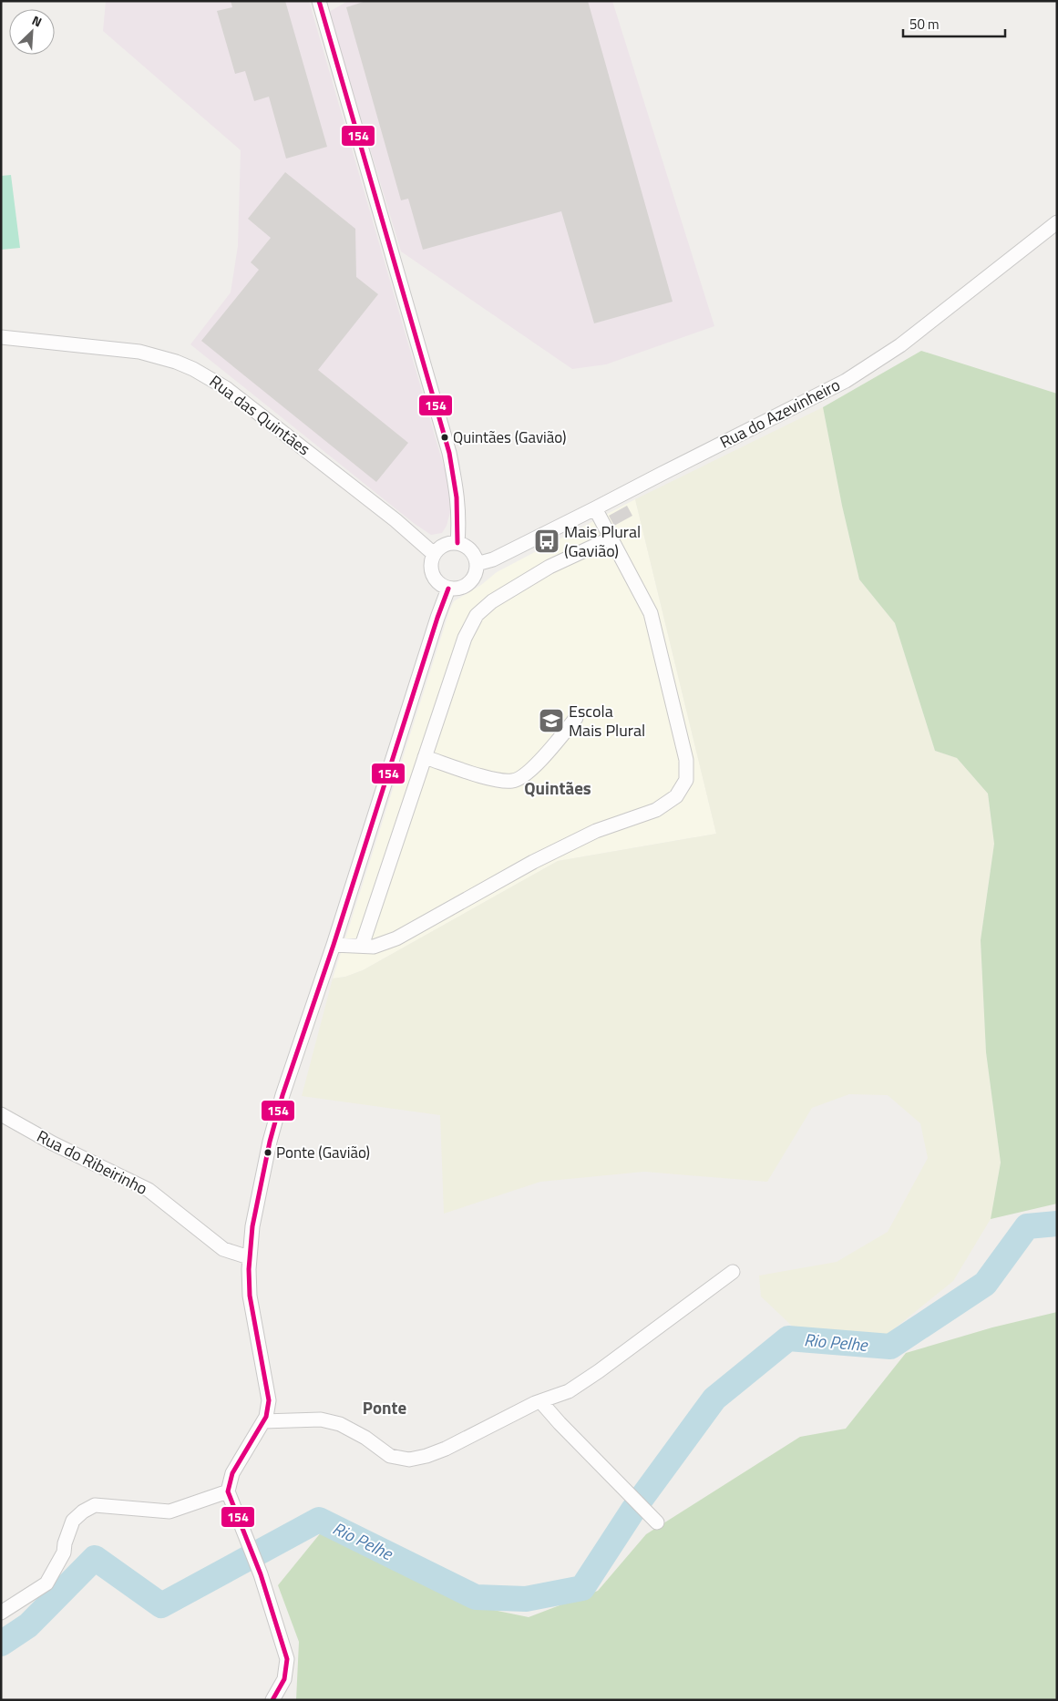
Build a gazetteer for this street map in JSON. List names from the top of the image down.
{
  "streets": {
    "street": ["Rua do Azevinheiro", "Rua das Quintães", "Rua do Ribeirinho"]
  },
  "crossings": [
    ["Rua do Azevinheiro", "Rua das Quintães"]
  ],
  "districts": ["Quintães", "Ponte"],
  "water": ["Rio Pelhe"],
  "places": {
    "other": ["Quintães (Gavião)", "Ponte (Gavião)"],
    "bus stop": ["Mais Plural (Gavião)"],
    "school or university": ["Escola Mais Plural"]
  },
  "lines": ["transit line 154"],
  "scale_bar": "50 m",
  "north": "top right"
}
